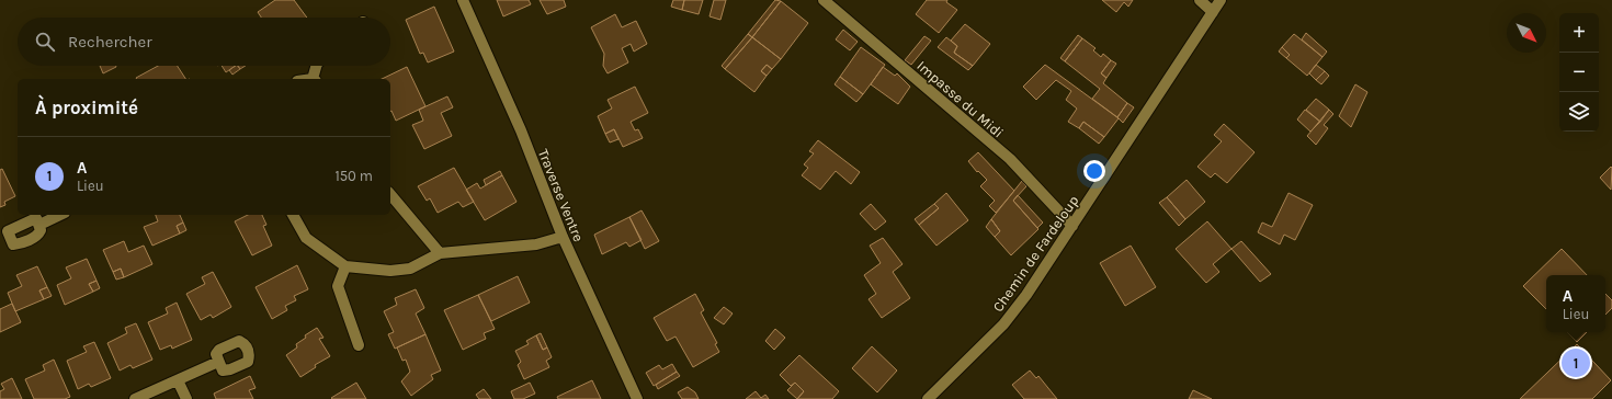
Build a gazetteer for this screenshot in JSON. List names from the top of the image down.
{
  "streets": {
    "street": ["Impasse du Midi", "Traverse Ventre", "Chemin de Fardeloup"]
  },
  "crossings": [
    ["Impasse du Midi", "Chemin de Fardeloup"]
  ],
  "north": "bottom right",
  "page": {
    "map_buttons": ["+", "−"],
    "search": "Rechercher",
    "heading": "À proximité",
    "list": [
      {
        "mark": "1",
        "name": "A",
        "note": "Lieu",
        "value": "150 m"
      }
    ],
    "popup": ["A", "Lieu"],
    "pins": "1"
  }
}
